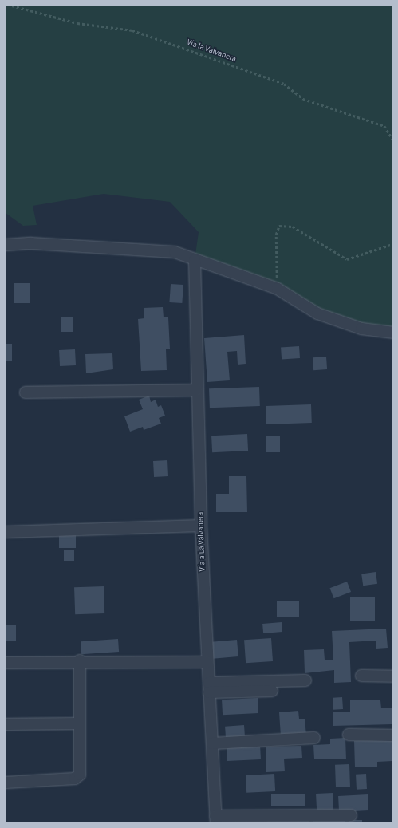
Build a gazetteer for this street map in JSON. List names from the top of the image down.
{
  "streets": {
    "street": ["Vía a La Valvanera"],
    "path": ["Vía la Valvanera"]
  }
}
